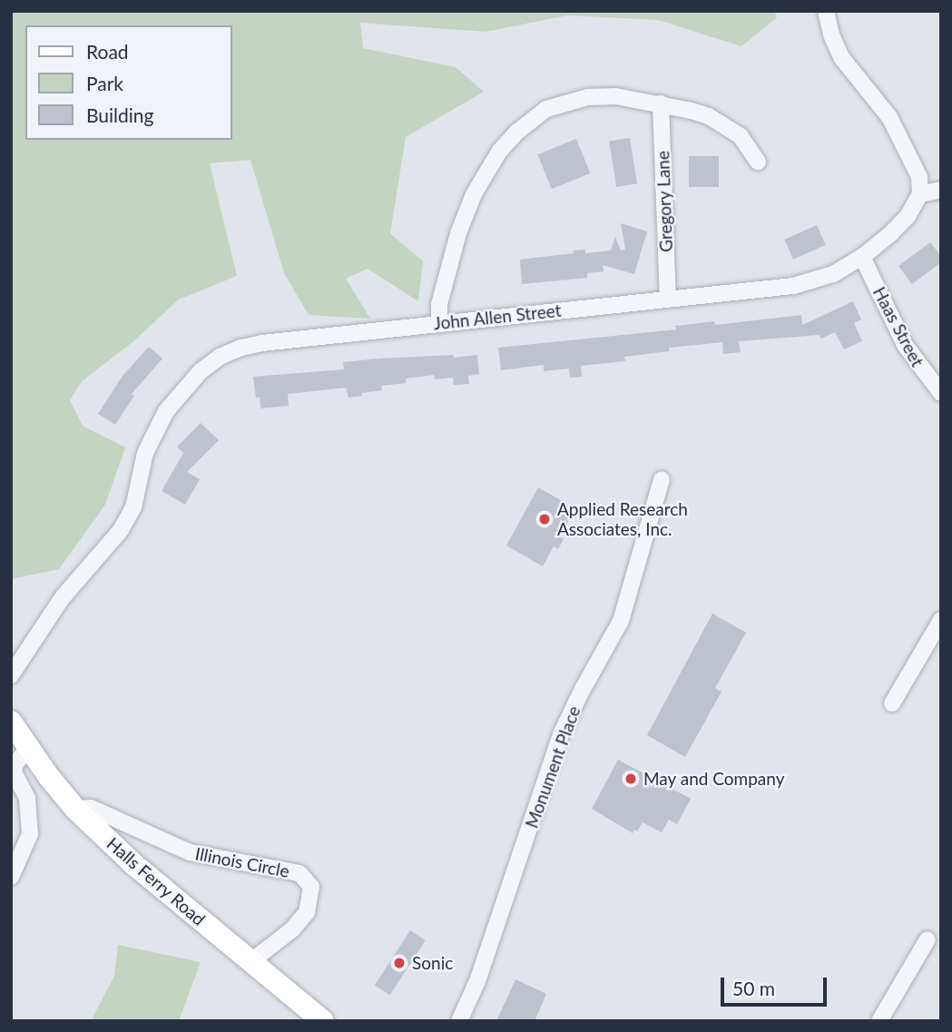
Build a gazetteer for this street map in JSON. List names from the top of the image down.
{
  "streets": {
    "street": [
      "Gregory Lane",
      "John Allen Street",
      "Haas Street",
      "Monument Place",
      "Illinois Circle",
      "Halls Ferry Road"
    ]
  },
  "crossings": [
    ["Gregory Lane", "John Allen Street"],
    ["John Allen Street", "Haas Street"],
    ["Illinois Circle", "Halls Ferry Road"]
  ],
  "places": ["Applied Research Associates, Inc.", "May and Company", "Sonic"],
  "legend": ["Road", "Park", "Building"],
  "scale_bar": "50 m"
}
